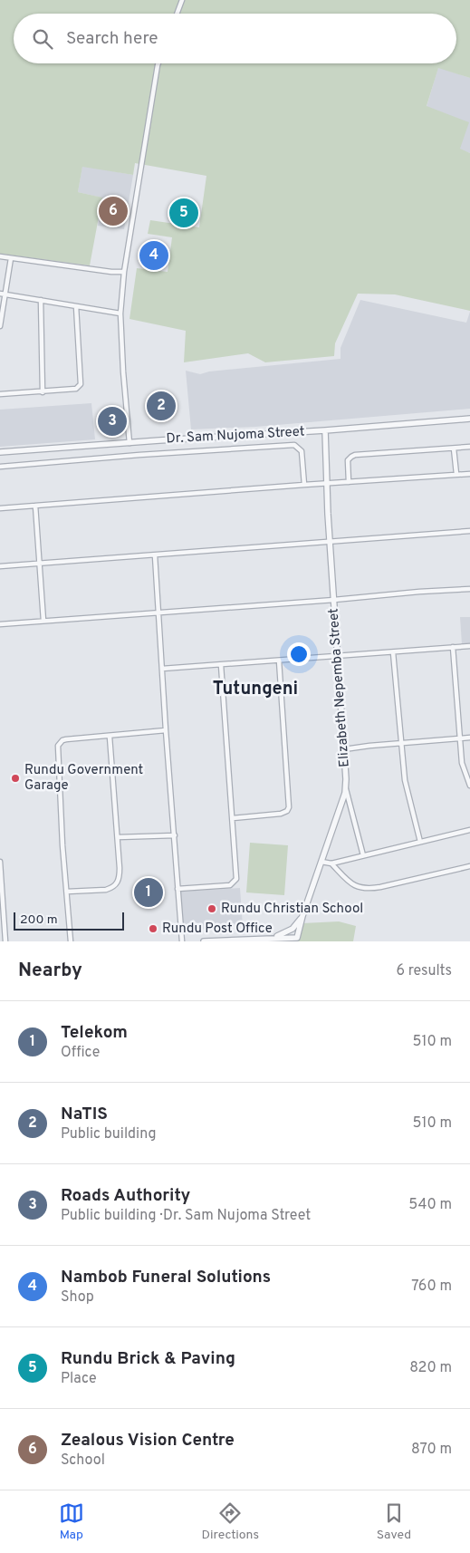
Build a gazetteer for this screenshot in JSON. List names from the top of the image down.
{
  "streets": {
    "street": ["Dr. Sam Nujoma Street", "Elizabeth Nepemba Street"]
  },
  "crossings": [
    ["Dr. Sam Nujoma Street", "Elizabeth Nepemba Street"]
  ],
  "districts": ["Tutungeni"],
  "places": ["Rundu Government Garage", "Rundu Christian School", "Rundu Post Office"],
  "scale_bar": "200 m",
  "page": {
    "search": "Search here",
    "pins": [
      "6",
      "5",
      "4",
      "2",
      "3",
      "1"
    ],
    "scale": "200 m",
    "heading": ["Nearby", "6 results"],
    "list": [
      {
        "mark": "1",
        "name": "Telekom",
        "note": "Office",
        "value": "510 m"
      },
      {
        "mark": "2",
        "name": "NaTIS",
        "note": "Public building",
        "value": "510 m"
      },
      {
        "mark": "3",
        "name": "Roads Authority",
        "note": "Public building · Dr. Sam Nujoma Street",
        "value": "540 m"
      },
      {
        "mark": "4",
        "name": "Nambob Funeral Solutions",
        "note": "Shop",
        "value": "760 m"
      },
      {
        "mark": "5",
        "name": "Rundu Brick & Paving",
        "note": "Place",
        "value": "820 m"
      },
      {
        "mark": "6",
        "name": "Zealous Vision Centre",
        "note": "School",
        "value": "870 m"
      }
    ],
    "nav": ["Map", "Directions", "Saved"]
  }
}
